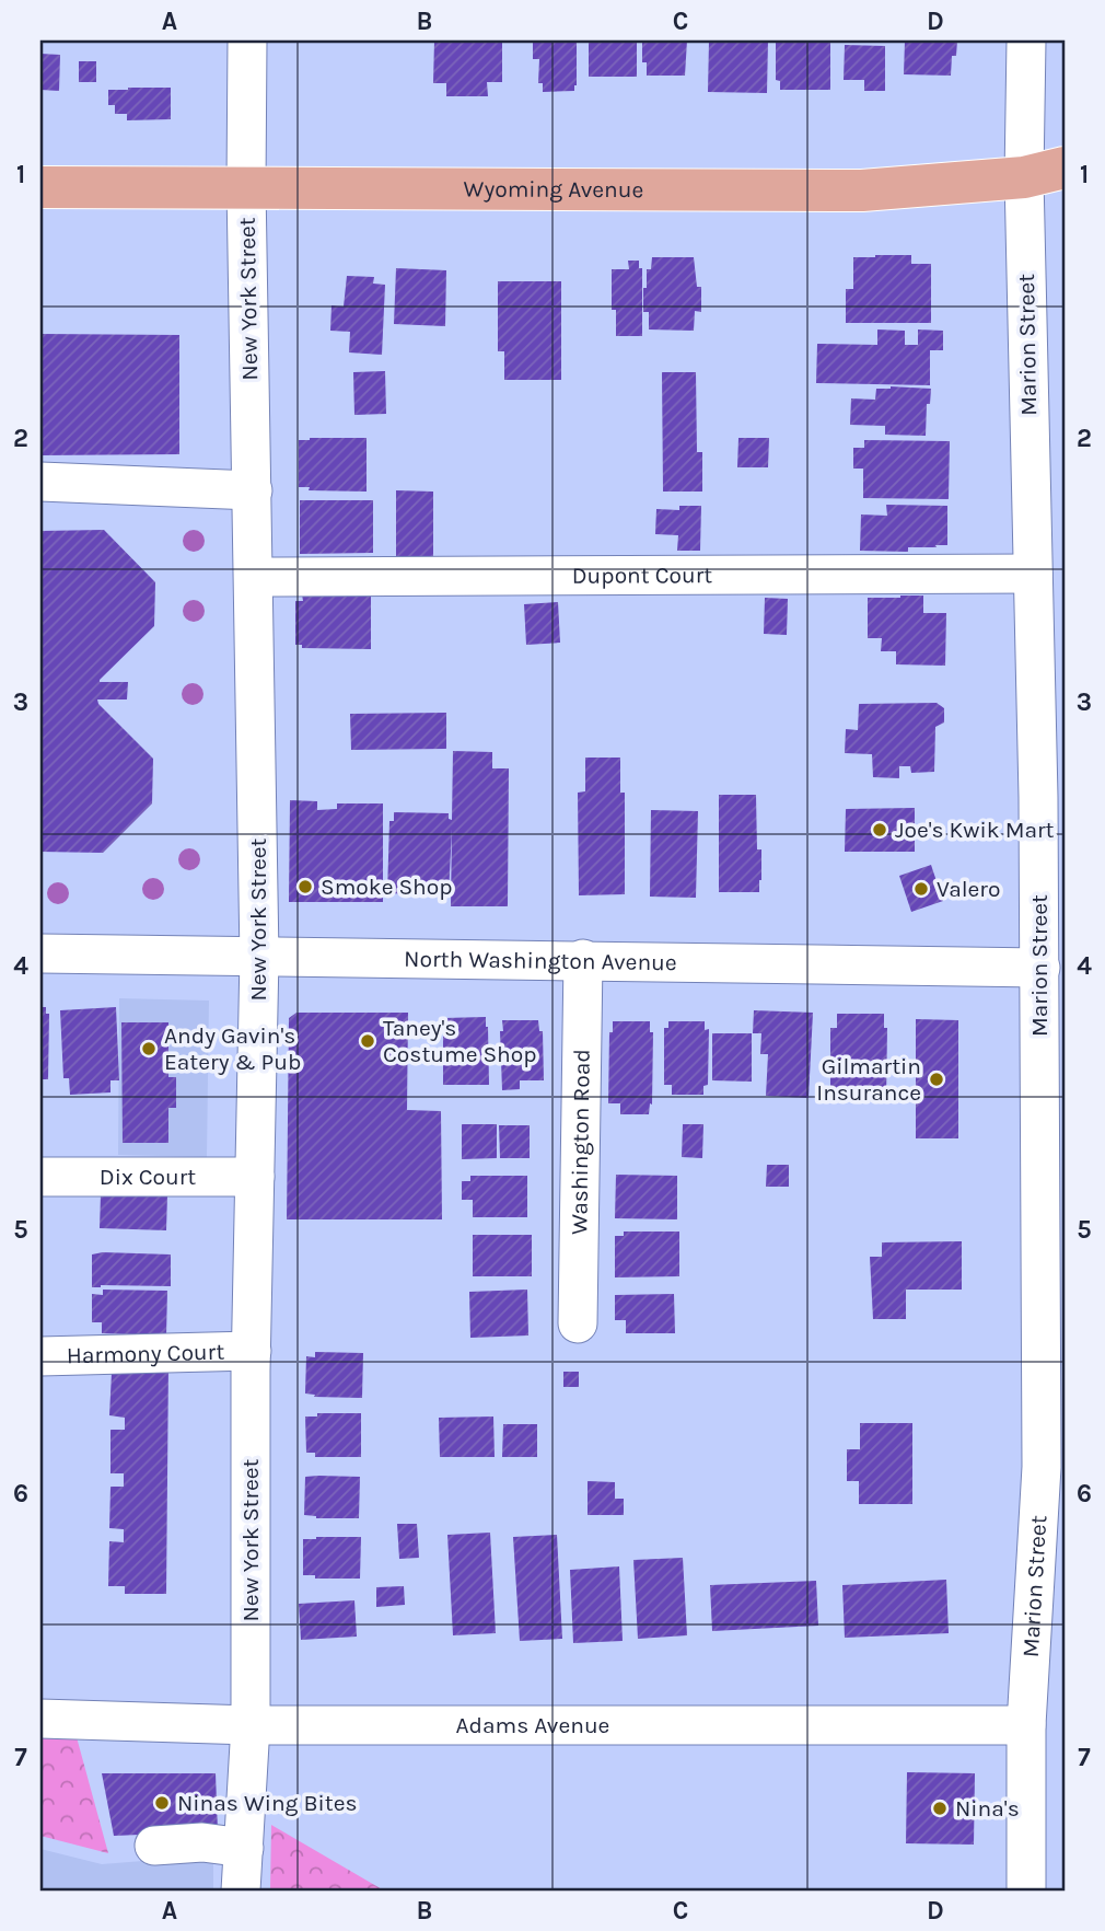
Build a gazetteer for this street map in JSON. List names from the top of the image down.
{
  "streets": {
    "main road": ["Wyoming Avenue"],
    "street": [
      "New York Street",
      "Marion Street",
      "Dupont Court",
      "North Washington Avenue",
      "Washington Road",
      "Dix Court",
      "Harmony Court",
      "Adams Avenue"
    ]
  },
  "crossings": [
    ["Wyoming Avenue", "New York Street"],
    ["Wyoming Avenue", "Marion Street"],
    ["New York Street", "Dupont Court"],
    ["New York Street", "North Washington Avenue"],
    ["New York Street", "Dix Court"],
    ["New York Street", "Harmony Court"],
    ["New York Street", "Adams Avenue"],
    ["Marion Street", "Dupont Court"],
    ["Marion Street", "North Washington Avenue"],
    ["Marion Street", "Adams Avenue"],
    ["North Washington Avenue", "Washington Road"]
  ],
  "places": [
    "Joe's Kwik Mart",
    "Smoke Shop",
    "Valero",
    "Taney's Costume Shop",
    "Andy Gavin's Eatery & Pub",
    "Gilmartin Insurance",
    "Ninas Wing Bites",
    "Nina's"
  ],
  "grid": {
    "columns": [
      "A",
      "B",
      "C",
      "D"
    ],
    "rows": [
      "1",
      "2",
      "3",
      "4",
      "5",
      "6",
      "7"
    ]
  }
}
